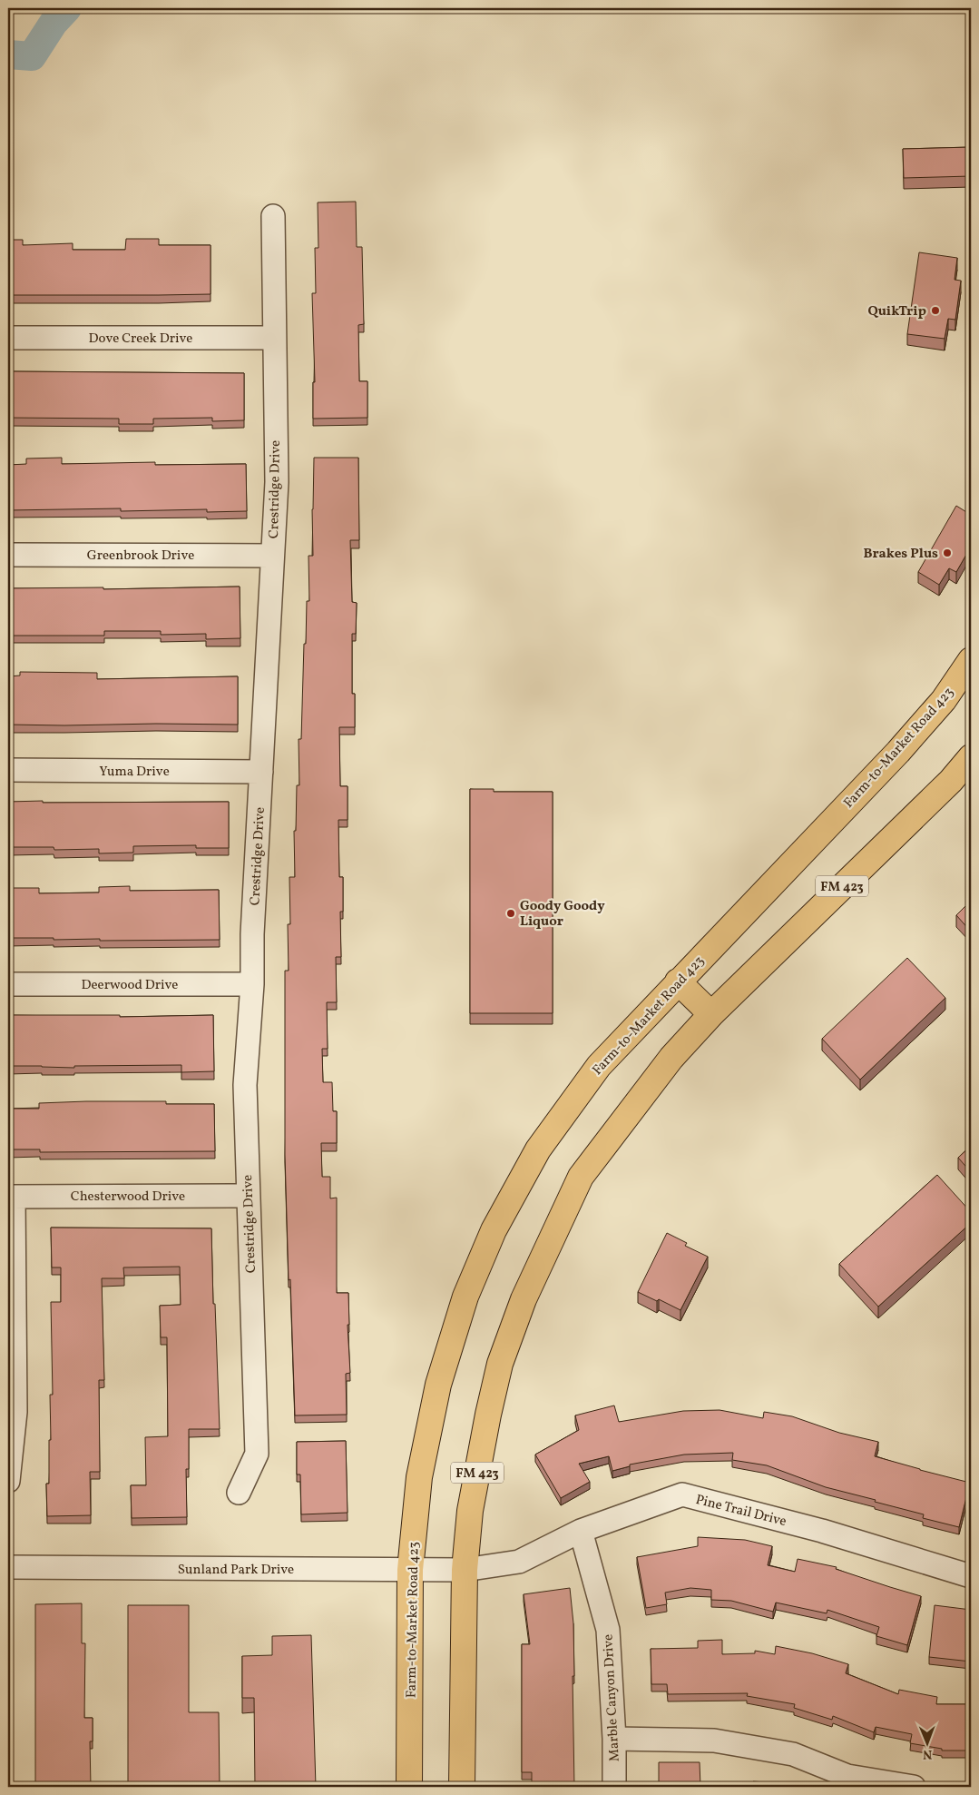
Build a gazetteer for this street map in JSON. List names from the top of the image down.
{
  "streets": {
    "main road": ["Farm-to-Market Road 423", "FM 423"],
    "street": [
      "Dove Creek Drive",
      "Crestridge Drive",
      "Greenbrook Drive",
      "Yuma Drive",
      "Deerwood Drive",
      "Chesterwood Drive",
      "Pine Trail Drive",
      "Sunland Park Drive",
      "Marble Canyon Drive"
    ]
  },
  "crossings": [
    ["Dove Creek Drive", "Crestridge Drive"],
    ["Crestridge Drive", "Greenbrook Drive"],
    ["Crestridge Drive", "Yuma Drive"],
    ["Crestridge Drive", "Deerwood Drive"],
    ["Crestridge Drive", "Chesterwood Drive"],
    ["Farm-to-Market Road 423", "Sunland Park Drive"],
    ["FM 423", "Pine Trail Drive"],
    ["FM 423", "Sunland Park Drive"],
    ["Pine Trail Drive", "Sunland Park Drive"],
    ["Pine Trail Drive", "Marble Canyon Drive"]
  ],
  "places": ["QuikTrip", "Brakes Plus", "Goody Goody Liquor"],
  "north": "bottom"
}
